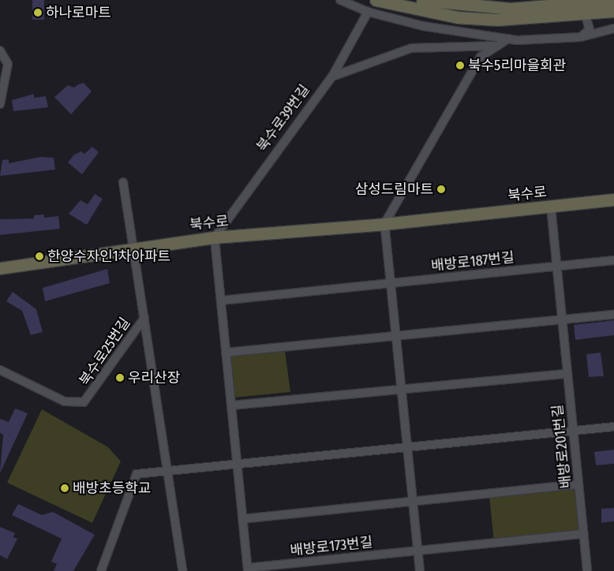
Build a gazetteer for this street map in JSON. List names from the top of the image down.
{
  "streets": {
    "street": [
      "북수로39번길",
      "북수로",
      "배방로187번길",
      "북수로25번길",
      "배방로201번길",
      "배방로173번길"
    ]
  },
  "crossings": [
    ["북수로39번길", "북수로"],
    ["북수로39번길", "배방로173번길"],
    ["북수로", "배방로201번길"],
    ["북수로", "배방로173번길"],
    ["배방로187번길", "배방로201번길"]
  ],
  "places": [
    "하나로마트",
    "북수5리마을회관",
    "삼성드림마트",
    "한양수자인1차아파트",
    "우리산장",
    "배방초등학교"
  ]
}
